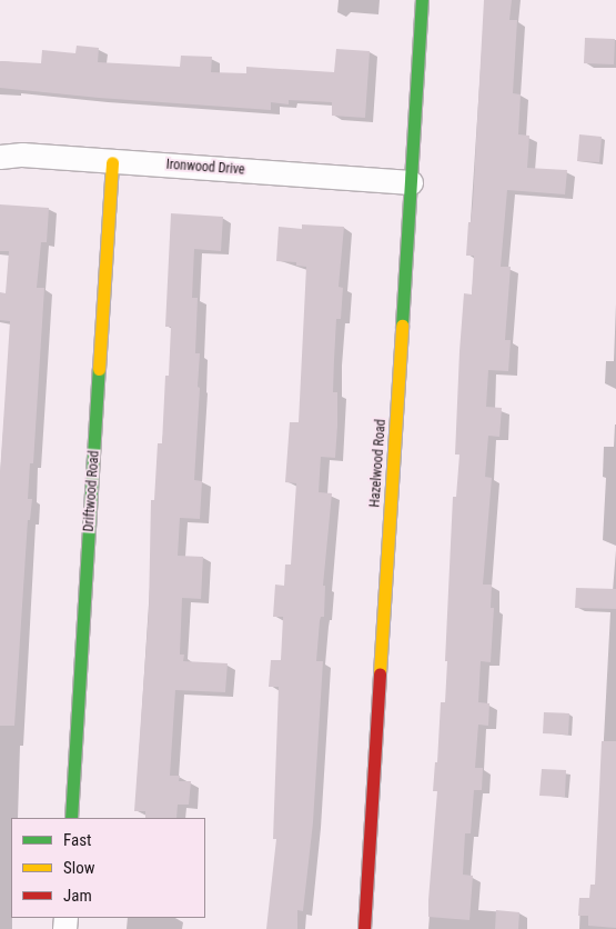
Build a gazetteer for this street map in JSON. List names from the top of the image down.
{
  "streets": {
    "street": ["Ironwood Drive", "Hazelwood Road", "Driftwood Road"]
  },
  "crossings": [
    ["Ironwood Drive", "Hazelwood Road"],
    ["Ironwood Drive", "Driftwood Road"]
  ],
  "legend": ["Fast", "Slow", "Jam"]
}
